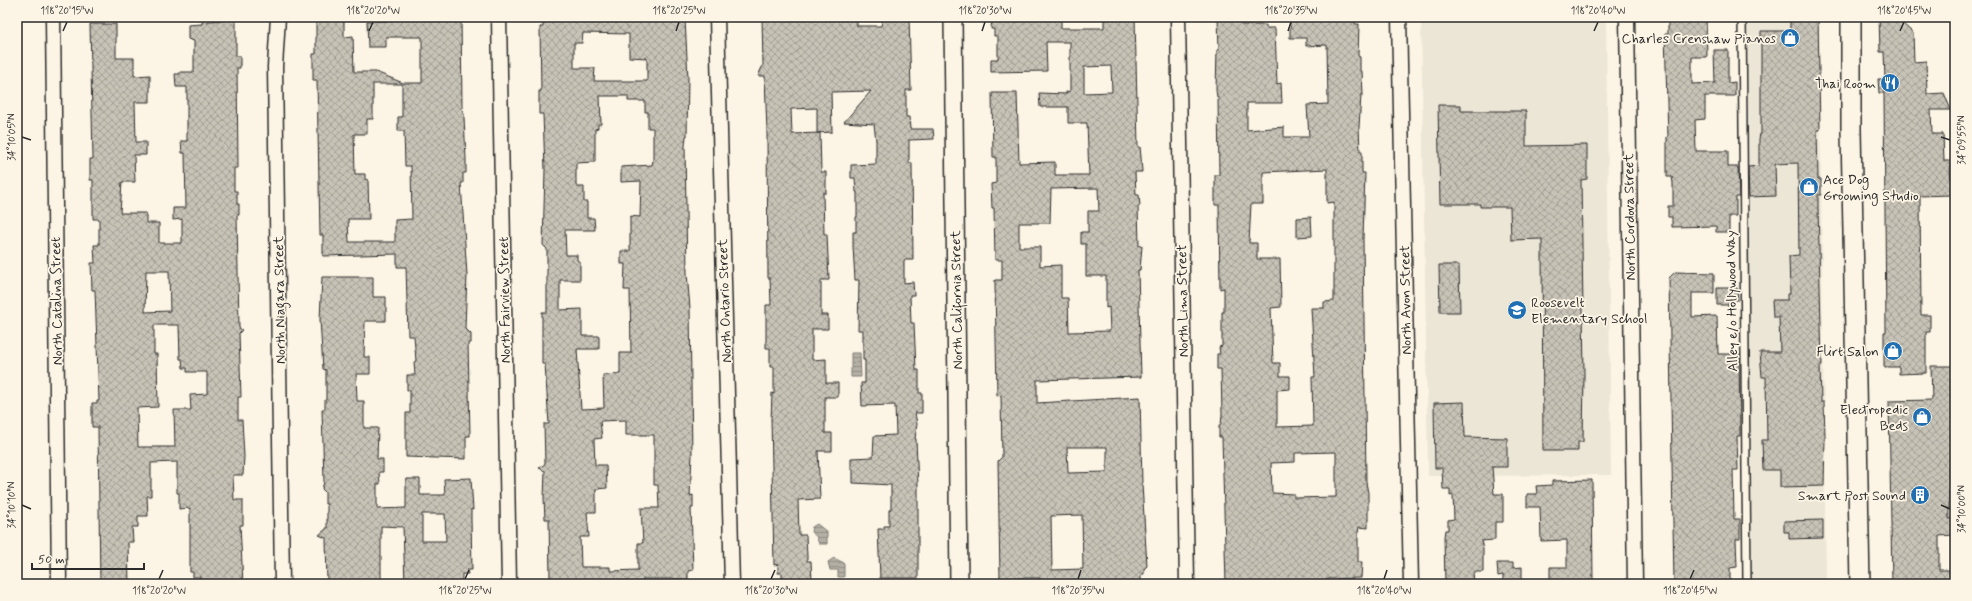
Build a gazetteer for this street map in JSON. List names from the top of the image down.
{
  "streets": {
    "street": [
      "North Cordova Street",
      "North Niagara Street",
      "North Fairview Street",
      "North California Street",
      "North Avon Street",
      "North Catalina Street",
      "North Ontario Street",
      "North Lima Street"
    ],
    "lane": ["Alley e/o Hollywood Way"]
  },
  "places": {
    "shop": [
      "Charles Crenshaw Pianos",
      "Ace Dog Grooming Studio",
      "Flirt Salon",
      "Electropedic Beds"
    ],
    "restaurant": ["Thai Room"],
    "school or university": ["Roosevelt Elementary School"],
    "building": ["Smart Post Sound"]
  },
  "scale_bar": "50 m",
  "coordinates": [
    "118°20'15\"W",
    "118°20'20\"W",
    "118°20'25\"W",
    "118°20'30\"W",
    "118°20'35\"W",
    "118°20'40\"W",
    "118°20'45\"W",
    "34°10'05\"N",
    "34°09'55\"N",
    "34°10'10\"N",
    "34°10'00\"N"
  ]
}
